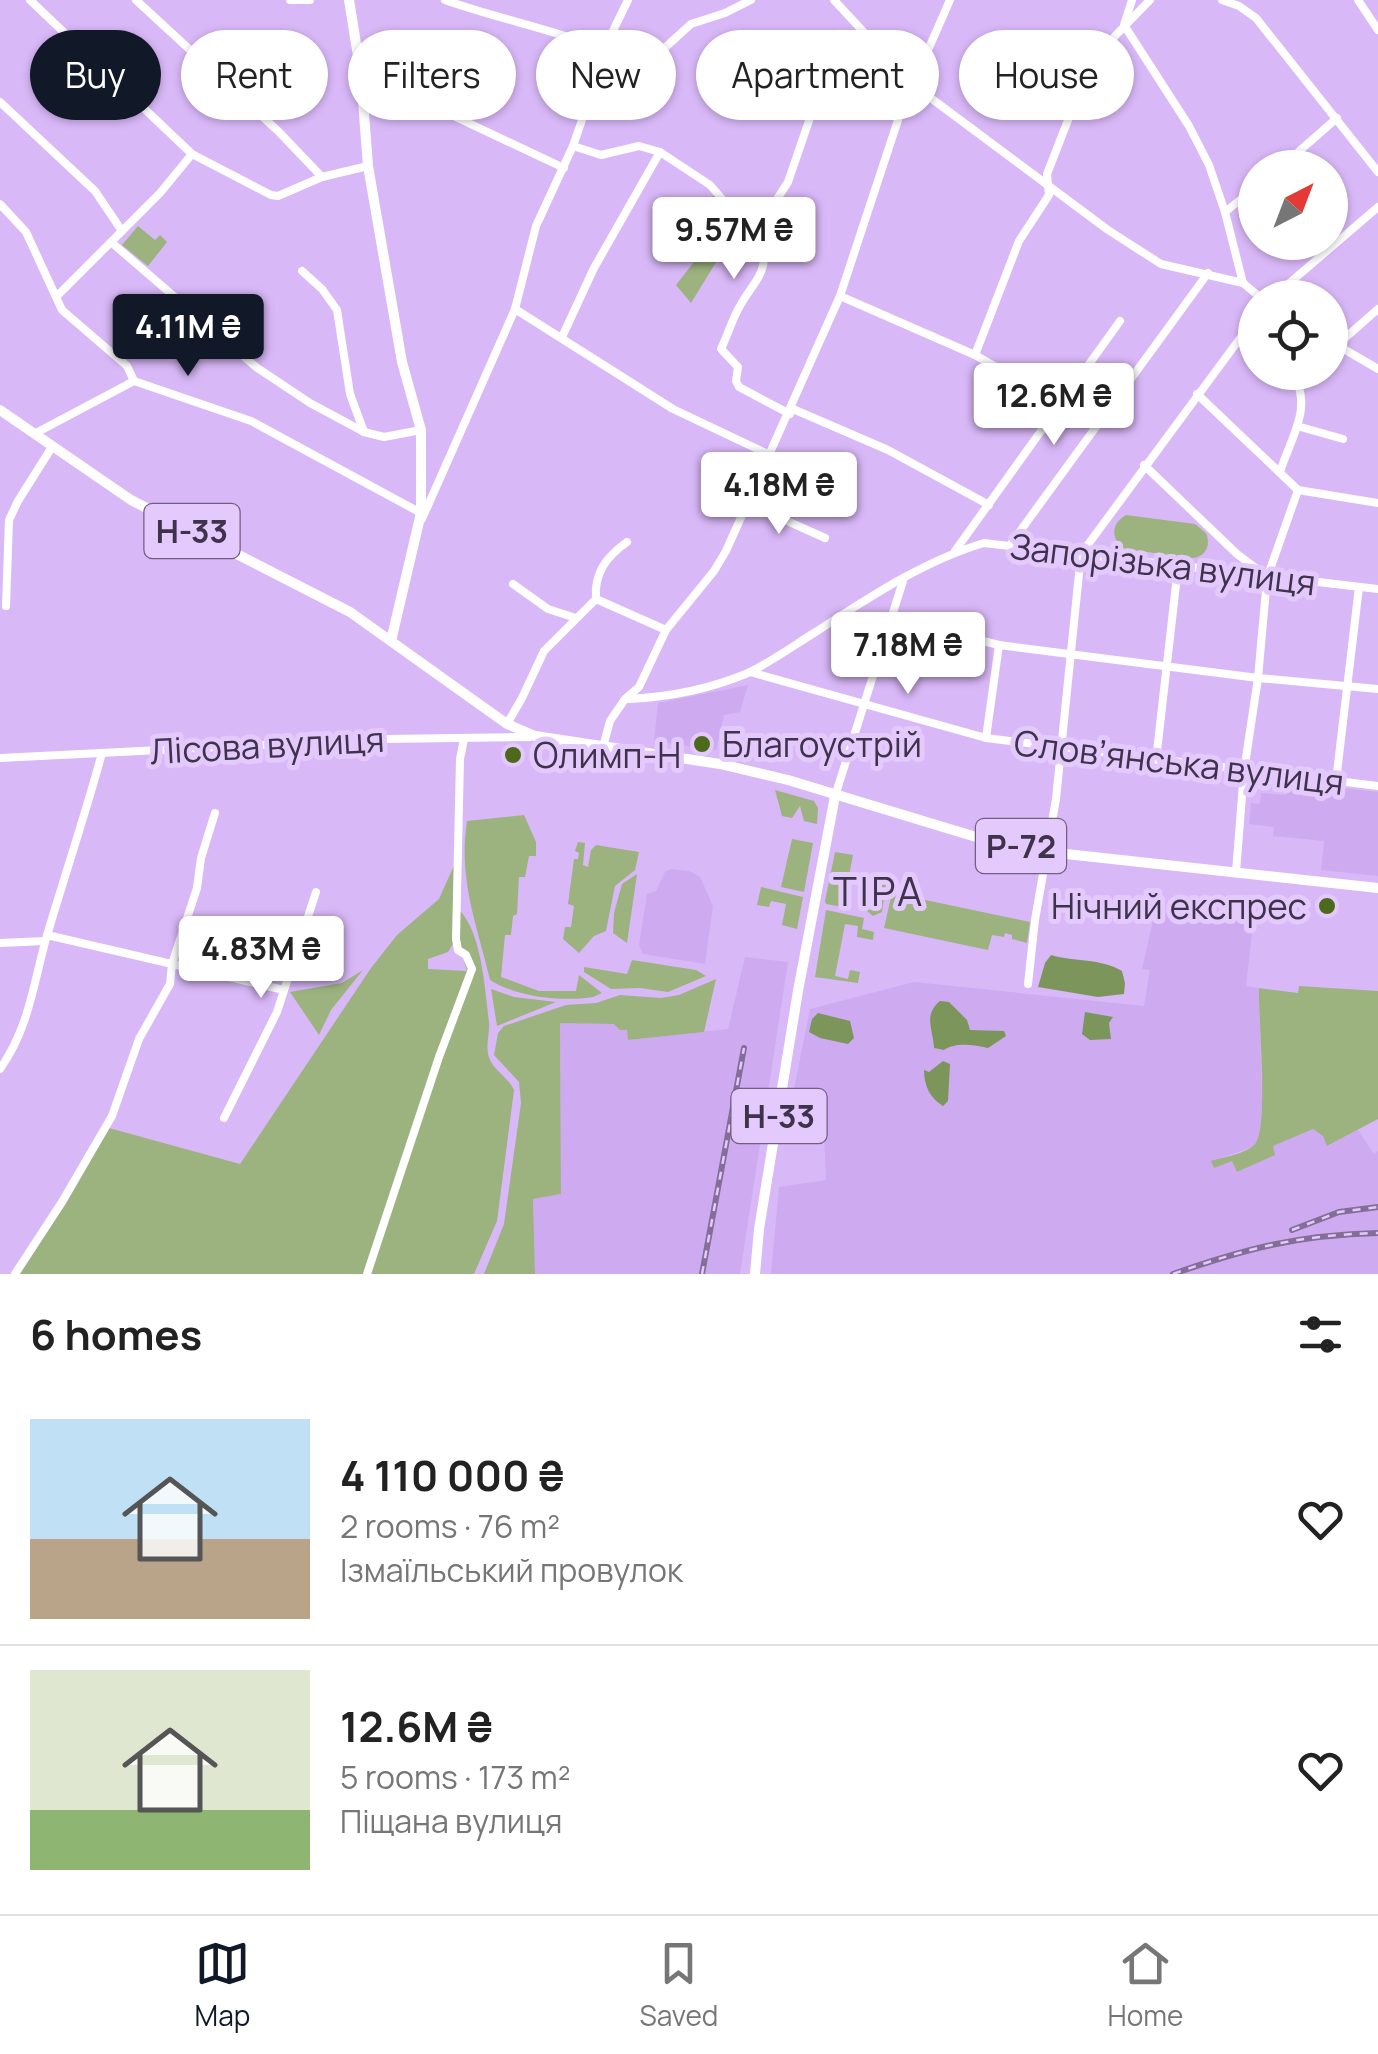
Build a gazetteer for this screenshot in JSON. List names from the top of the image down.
{
  "streets": {
    "main road": ["Н-33", "Р-72"],
    "street": ["Запорізька вулиця", "Лісова вулиця", "Словʼянська вулиця"]
  },
  "crossings": [
    ["Н-33", "Лісова вулиця"],
    ["Н-33", "Р-72"],
    ["Запорізька вулиця", "Словʼянська вулиця"]
  ],
  "districts": ["ТІРА"],
  "places": ["Благоустрій", "Олимп-Н", "Нічний експрес"],
  "north": "top right",
  "page": {
    "chip": [
      "Buy",
      "Rent",
      "Filters",
      "New",
      "Apartment",
      "House"
    ],
    "price": [
      "9.57M ₴",
      "4.11M ₴",
      "12.6M ₴",
      "4.18M ₴",
      "7.18M ₴",
      "4.83M ₴"
    ],
    "heading": "6 homes",
    "list": [
      {
        "name": "4 110 000 ₴",
        "note": "2 rooms · 76 m² · Ізмаїльський провулок"
      },
      {
        "name": "12.6M ₴",
        "note": "5 rooms · 173 m² · Піщана вулиця"
      }
    ],
    "tabs": ["Map", "Saved", "Home"]
  }
}
